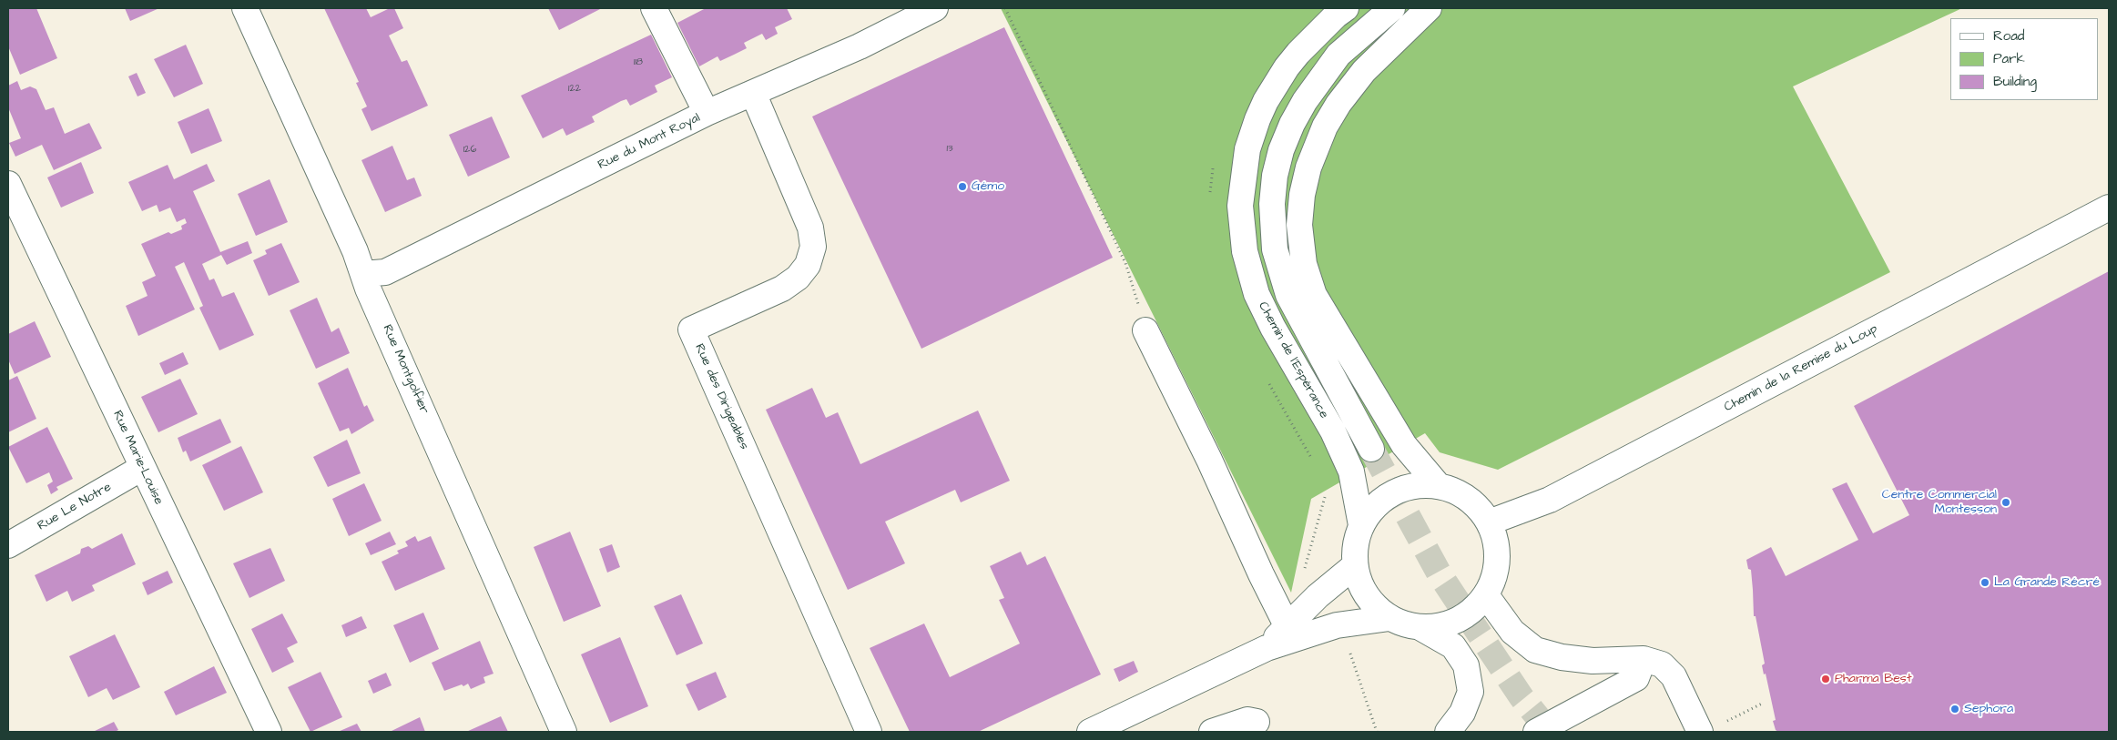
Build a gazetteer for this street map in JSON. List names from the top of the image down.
{
  "streets": {
    "street": [
      "Rue du Mont Royal",
      "Chemin de l'Espérance",
      "Chemin de la Remise du Loup",
      "Rue Montgolfier",
      "Rue des Dirigeables",
      "Rue Marie-Louise",
      "Rue Le Notre"
    ]
  },
  "crossings": [
    ["Rue du Mont Royal", "Rue Montgolfier"],
    ["Rue du Mont Royal", "Rue des Dirigeables"],
    ["Chemin de l'Espérance", "Chemin de la Remise du Loup"],
    ["Rue Marie-Louise", "Rue Le Notre"]
  ],
  "places": [
    "Gémo",
    "Centre Commercial Montesson",
    "La Grande Récré",
    "Pharma Best",
    "Sephora"
  ],
  "house_numbers": [
    "118",
    "122",
    "13",
    "126"
  ],
  "legend": ["Road", "Park", "Building"]
}
